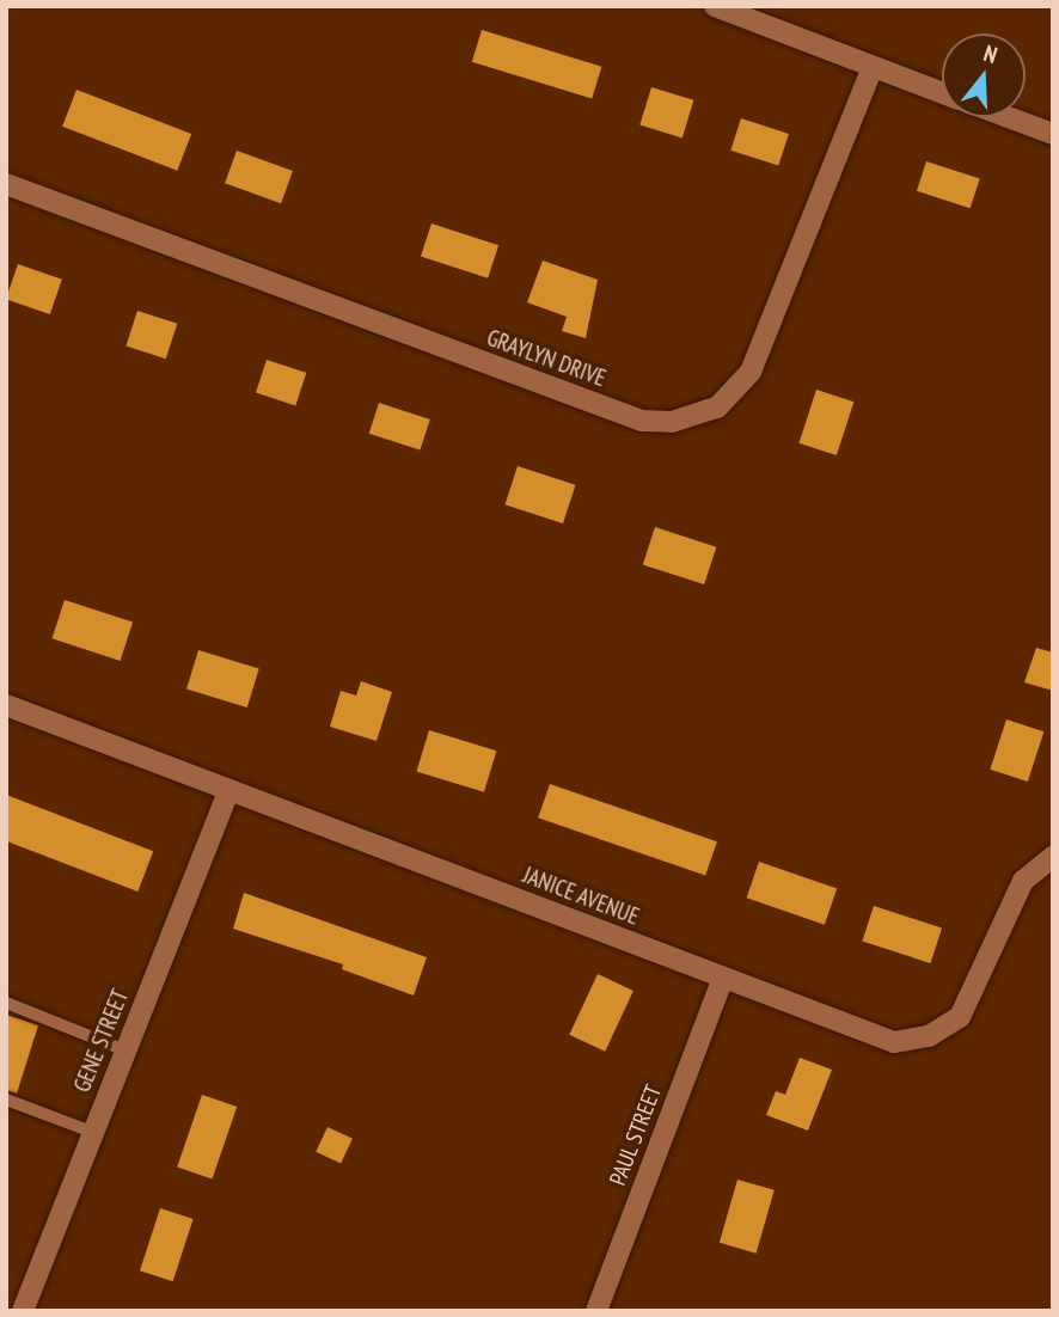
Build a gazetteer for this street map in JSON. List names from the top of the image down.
{
  "streets": {
    "street": [
      "GRAYLYN DRIVE",
      "JANICE AVENUE",
      "GENE STREET",
      "PAUL STREET"
    ]
  },
  "crossings": [
    ["JANICE AVENUE", "GENE STREET"],
    ["JANICE AVENUE", "PAUL STREET"]
  ],
  "north": "top"
}
